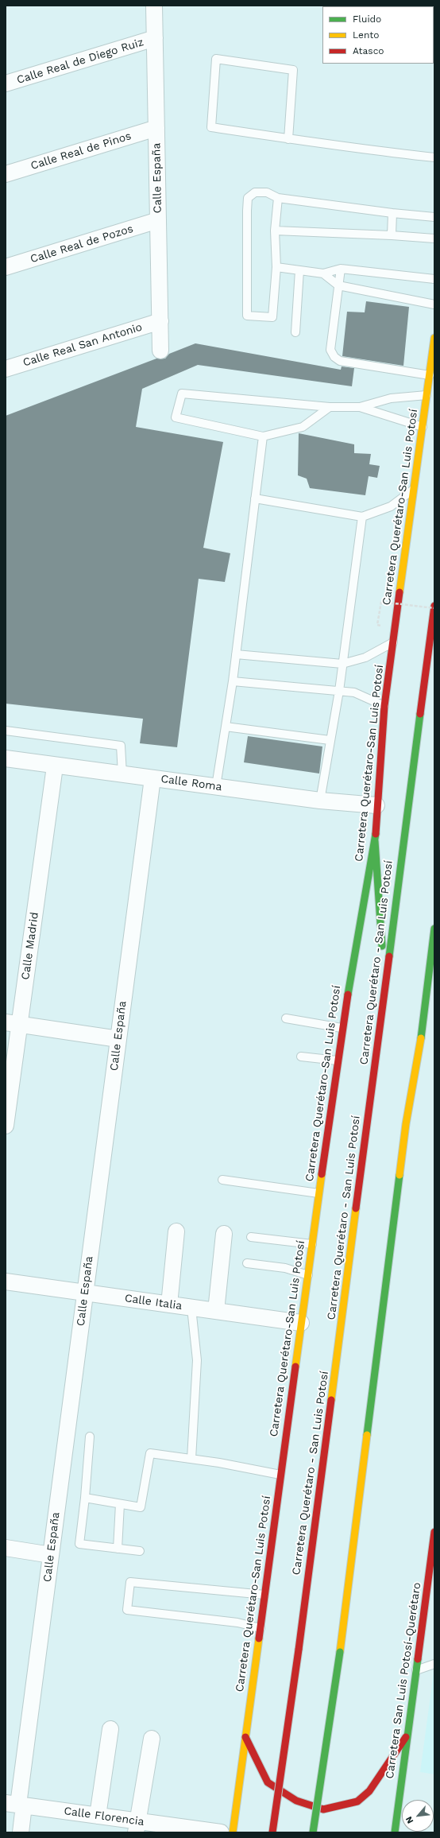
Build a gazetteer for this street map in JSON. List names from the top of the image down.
{
  "streets": {
    "main road": ["Carretera Querétaro-San Luis Potosí", "Carretera Querétaro - San Luis Potosí", "Carretera San Luis Potosí-Querétaro"],
    "street": [
      "Calle Real de Diego Ruiz",
      "Calle Real de Pinos",
      "Calle España",
      "Calle Real de Pozos",
      "Calle Real San Antonio",
      "Calle Roma",
      "Calle Madrid",
      "Calle Italia",
      "Calle Florencia"
    ]
  },
  "crossings": [
    ["Calle Real de Diego Ruiz", "Calle España"],
    ["Calle Real de Pinos", "Calle España"],
    ["Calle España", "Calle Real de Pozos"],
    ["Calle España", "Calle Real San Antonio"],
    ["Calle España", "Calle Roma"],
    ["Calle España", "Calle Italia"],
    ["Calle España", "Calle Florencia"],
    ["Carretera Querétaro-San Luis Potosí", "Calle Roma"],
    ["Carretera Querétaro-San Luis Potosí", "Calle Italia"],
    ["Calle Roma", "Calle Madrid"]
  ],
  "legend": ["Fluido", "Lento", "Atasco"],
  "north": "bottom left"
}
